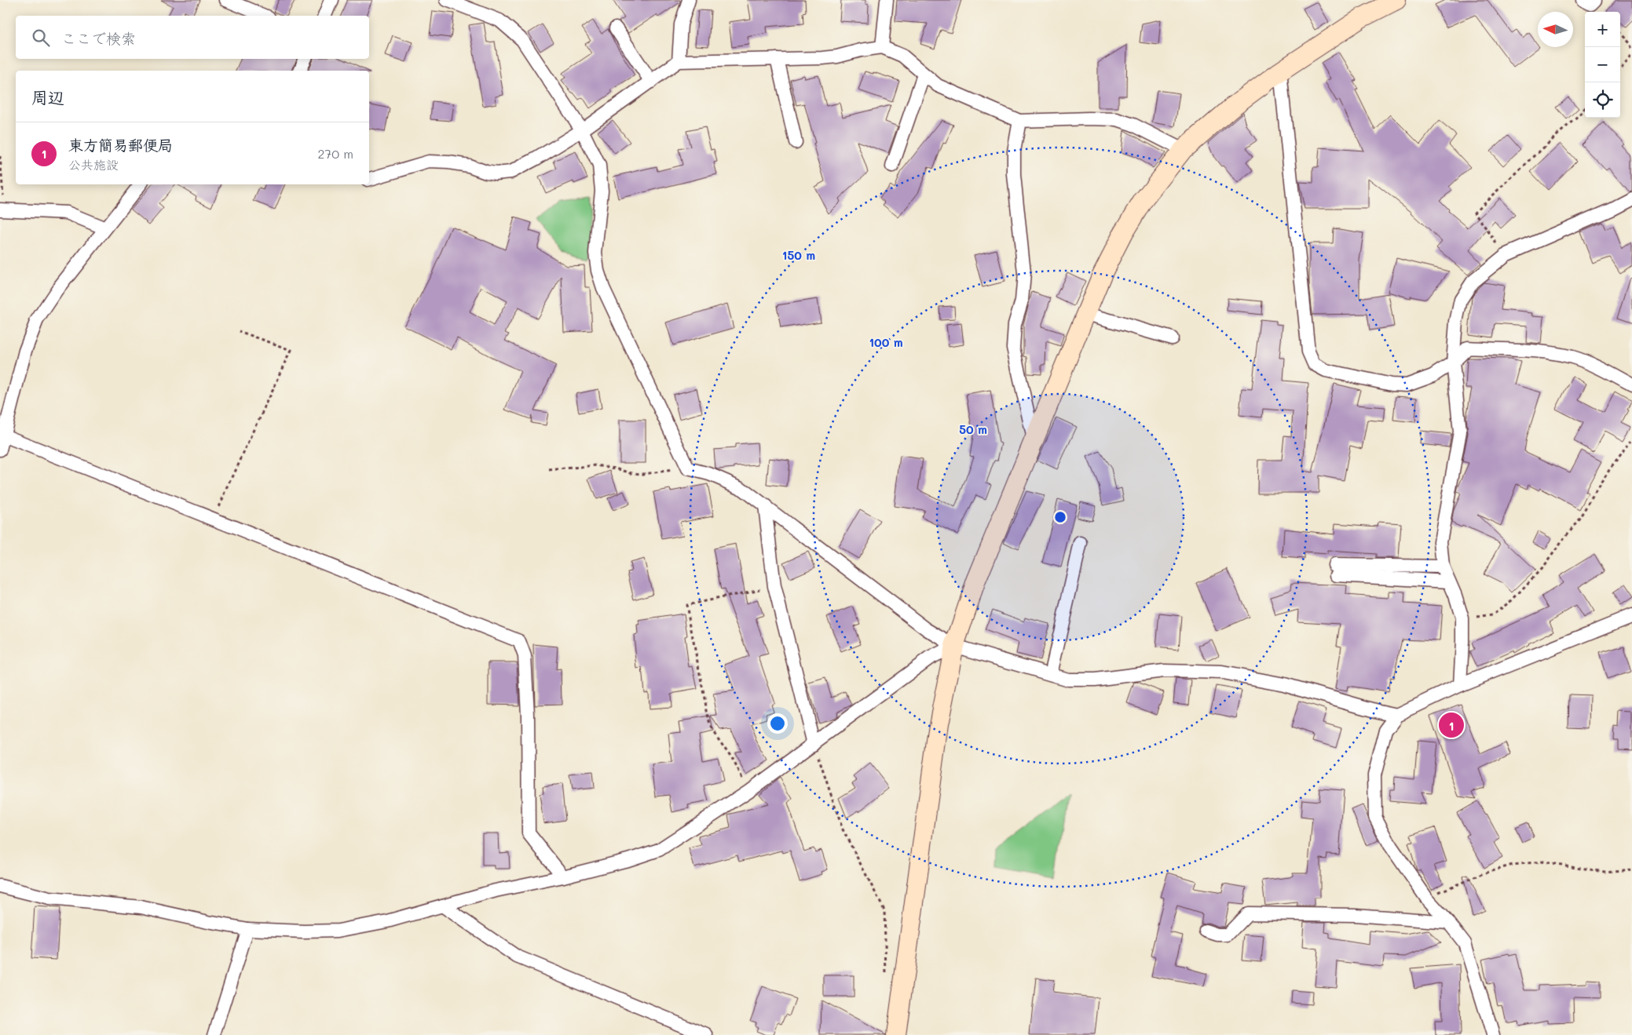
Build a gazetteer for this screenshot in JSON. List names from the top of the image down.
{
  "north": "left",
  "page": {
    "map_buttons": ["+", "−"],
    "search": "ここで検索",
    "heading": "周辺",
    "list": [
      {
        "mark": "1",
        "name": "東方簡易郵便局",
        "note": "公共施設",
        "value": "270 m"
      }
    ],
    "pins": "1"
  },
  "rings": ["150 m", "100 m", "50 m"]
}
